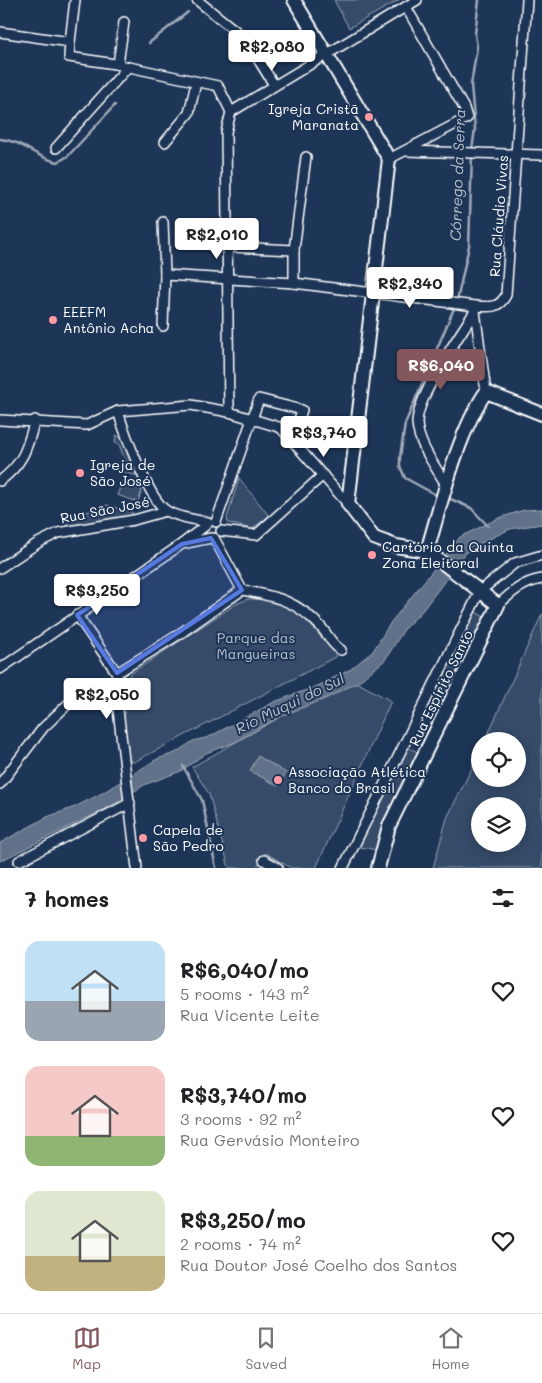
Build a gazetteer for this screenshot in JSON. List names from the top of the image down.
{
  "streets": {
    "main road": ["Rua Espírito Santo"],
    "street": ["Rua Cláudio Vivas", "Rua São José"]
  },
  "water": ["Córrego da Serra", "Rio Muqui do Sul"],
  "parks": ["Parque das Mangueiras"],
  "places": [
    "Igreja Cristã Maranata",
    "EEEFM Antônio Acha",
    "Igreja de São José",
    "Cartório da Quinta Zona Eleitoral",
    "Associação Atlética Banco do Brasil",
    "Capela de São Pedro"
  ],
  "page": {
    "price": [
      "R$2,080",
      "R$2,010",
      "R$2,340",
      "R$6,040",
      "R$3,740",
      "R$3,250",
      "R$2,050"
    ],
    "heading": "7 homes",
    "list": [
      {
        "name": "R$6,040/mo",
        "note": "5 rooms · 143 m² · Rua Vicente Leite"
      },
      {
        "name": "R$3,740/mo",
        "note": "3 rooms · 92 m² · Rua Gervásio Monteiro"
      },
      {
        "name": "R$3,250/mo",
        "note": "2 rooms · 74 m² · Rua Doutor José Coelho dos Santos"
      }
    ],
    "tabs": ["Map", "Saved", "Home"]
  }
}
